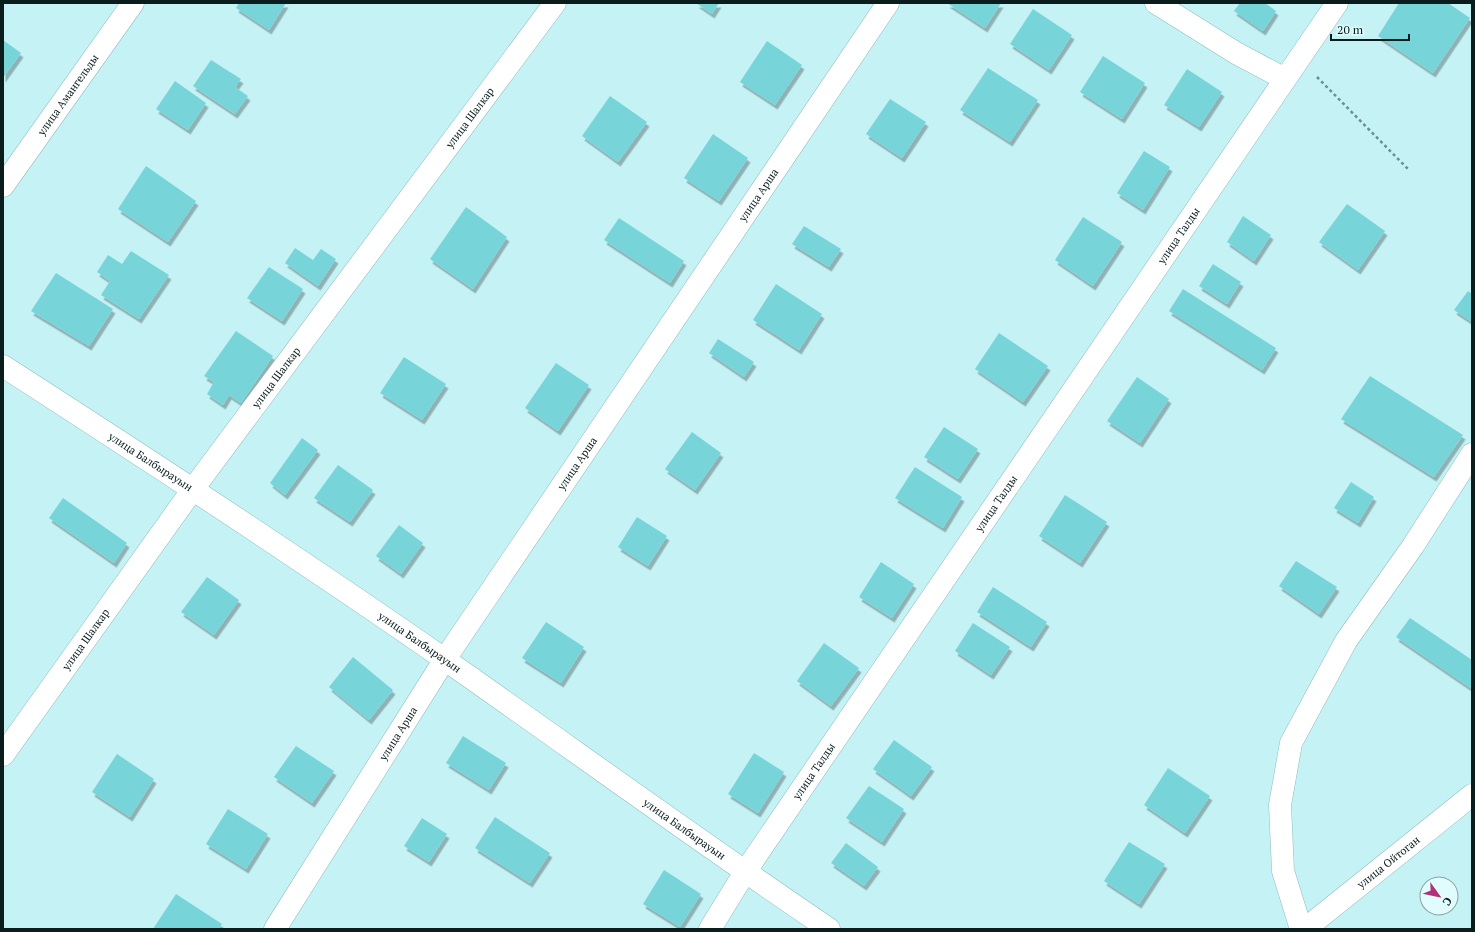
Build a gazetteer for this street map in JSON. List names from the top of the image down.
{
  "streets": {
    "street": [
      "улица Амангельды",
      "улица Шалкар",
      "улица Арша",
      "улица Талды",
      "улица Балбырауын",
      "улица Ойтоган"
    ]
  },
  "crossings": [
    ["улица Шалкар", "улица Балбырауын"],
    ["улица Арша", "улица Балбырауын"],
    ["улица Талды", "улица Балбырауын"]
  ],
  "scale_bar": "20 m",
  "north": "bottom right"
}
